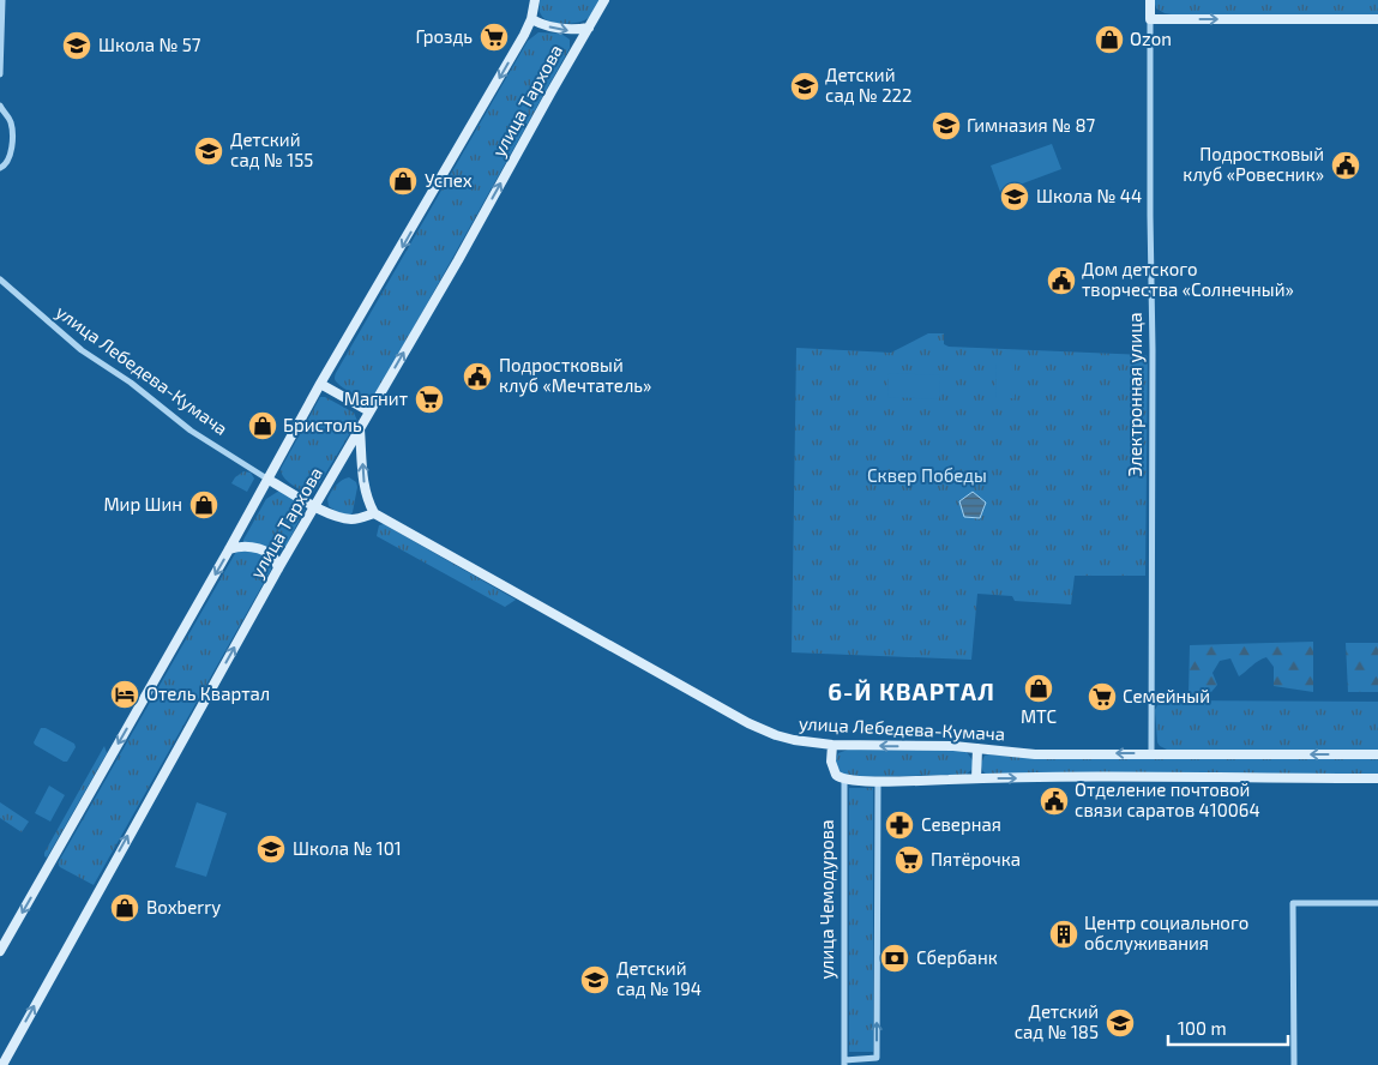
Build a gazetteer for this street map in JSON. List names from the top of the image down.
{
  "streets": {
    "main road": [
      "улица Тархова",
      "улица Лебедева-Кумача",
      "Электронная улица",
      "улица Чемодурова"
    ]
  },
  "crossings": [
    ["улица Тархова", "улица Лебедева-Кумача"],
    ["улица Лебедева-Кумача", "Электронная улица"],
    ["улица Лебедева-Кумача", "улица Чемодурова"]
  ],
  "one_way": ["улица Чемодурова"],
  "districts": ["6-Й КВАРТАЛ"],
  "parks": ["Сквер Победы"],
  "places": {
    "supermarket": [
      "Гроздь",
      "Магнит",
      "Семейный",
      "Пятёрочка"
    ],
    "shop": [
      "Ozon",
      "Успех",
      "Бристоль",
      "Мир Шин",
      "МТС",
      "Boxberry"
    ],
    "school or university": [
      "Школа № 57",
      "Детский сад № 222",
      "Гимназия № 87",
      "Детский сад № 155",
      "Школа № 44",
      "Школа № 101",
      "Детский сад № 194",
      "Детский сад № 185"
    ],
    "public building": [
      "Подростковый клуб «Ровесник»",
      "Дом детского творчества «Солнечный»",
      "Подростковый клуб «Мечтатель»",
      "Отделение почтовой связи саратов 410064"
    ],
    "hotel": ["Отель Квартал"],
    "pharmacy": ["Северная"],
    "building": ["Центр социального обслуживания"],
    "bank": ["Сбербанк"]
  },
  "scale_bar": "100 m"
}
